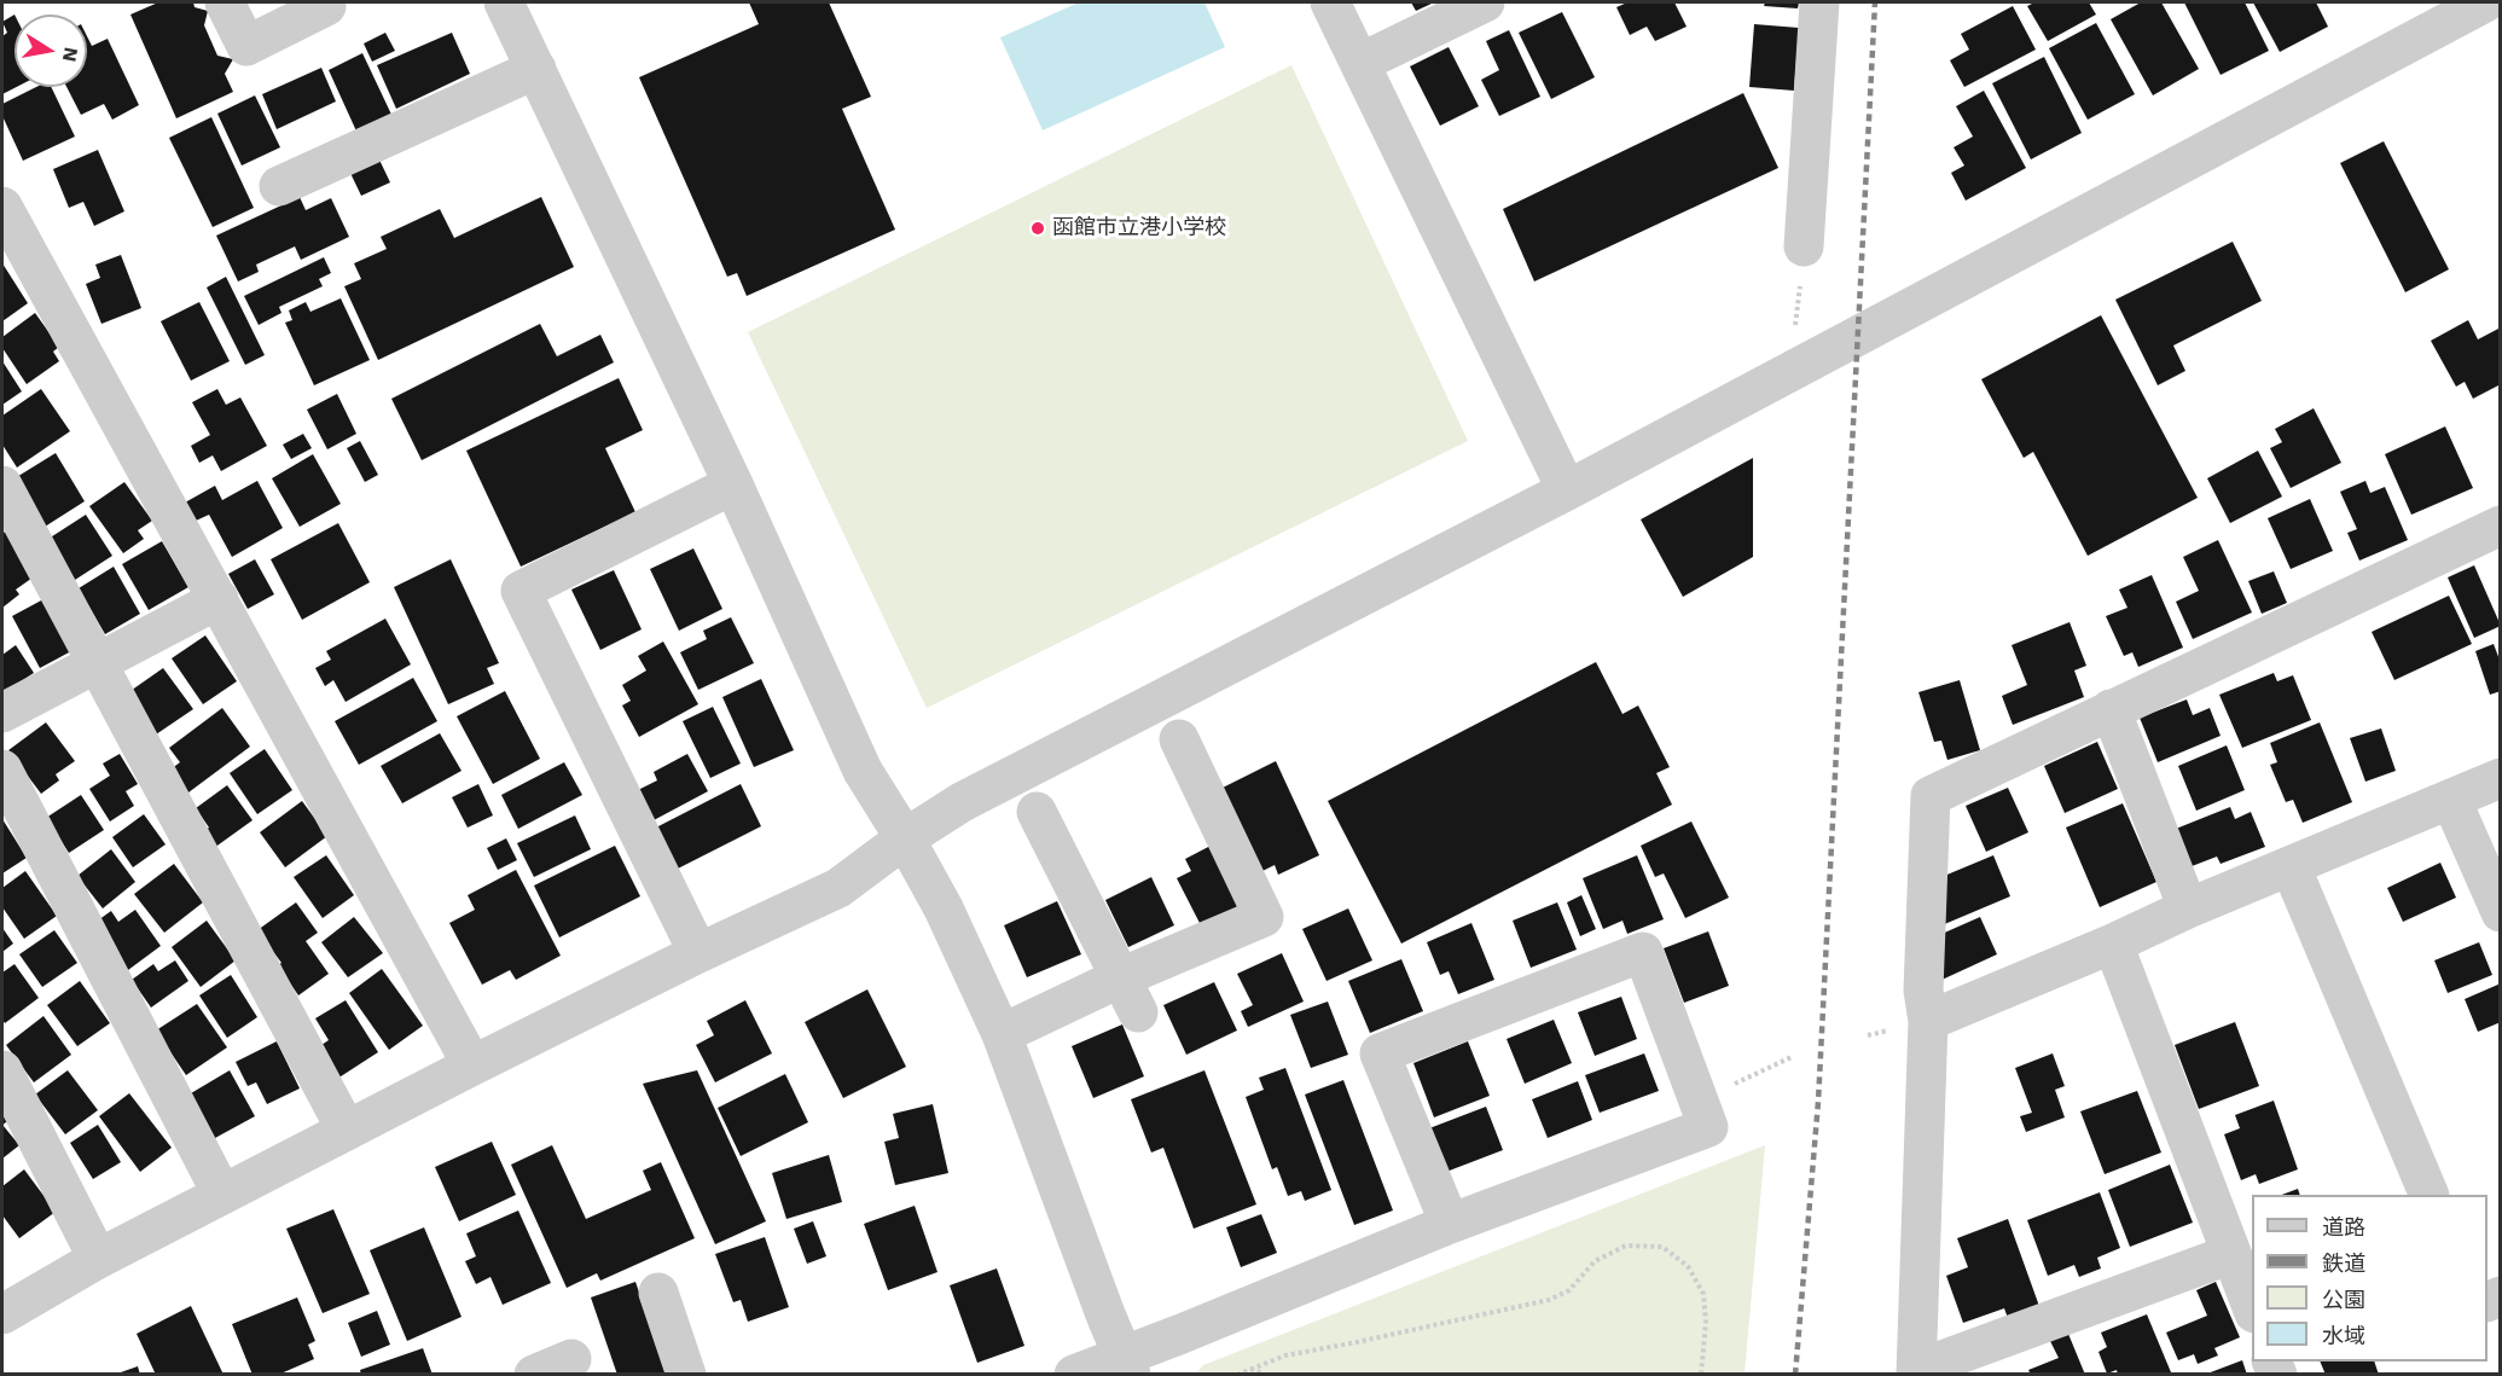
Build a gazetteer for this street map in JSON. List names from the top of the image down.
{
  "places": ["函館市立港小学校"],
  "legend": [
    "道路",
    "鉄道",
    "公園",
    "水域"
  ],
  "north": "right"
}
